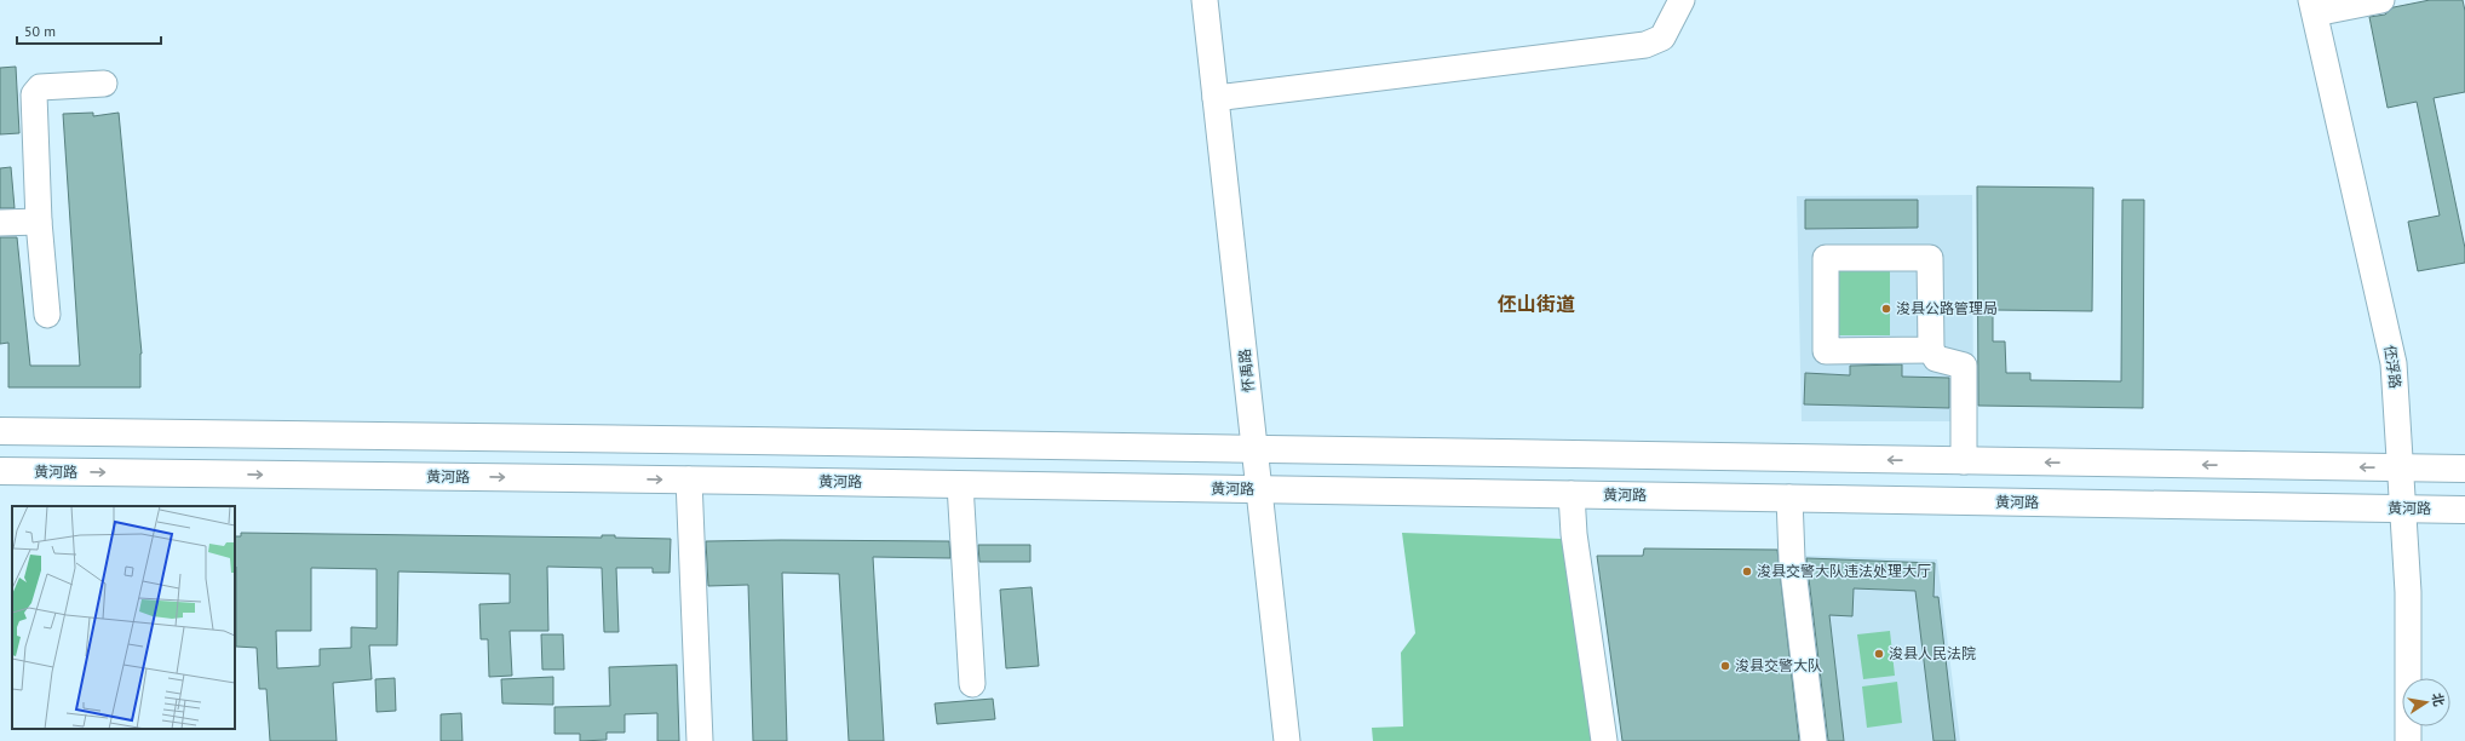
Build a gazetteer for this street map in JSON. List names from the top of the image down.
{
  "streets": {
    "main road": ["黄河路"],
    "street": ["伾浮路", "怀禹路"]
  },
  "crossings": [
    ["伾浮路", "黄河路"],
    ["怀禹路", "黄河路"]
  ],
  "districts": ["伾山街道"],
  "places": [
    "浚县公路管理局",
    "浚县交警大队违法处理大厅",
    "浚县人民法院",
    "浚县交警大队"
  ],
  "scale_bar": "50 m",
  "north": "right"
}
